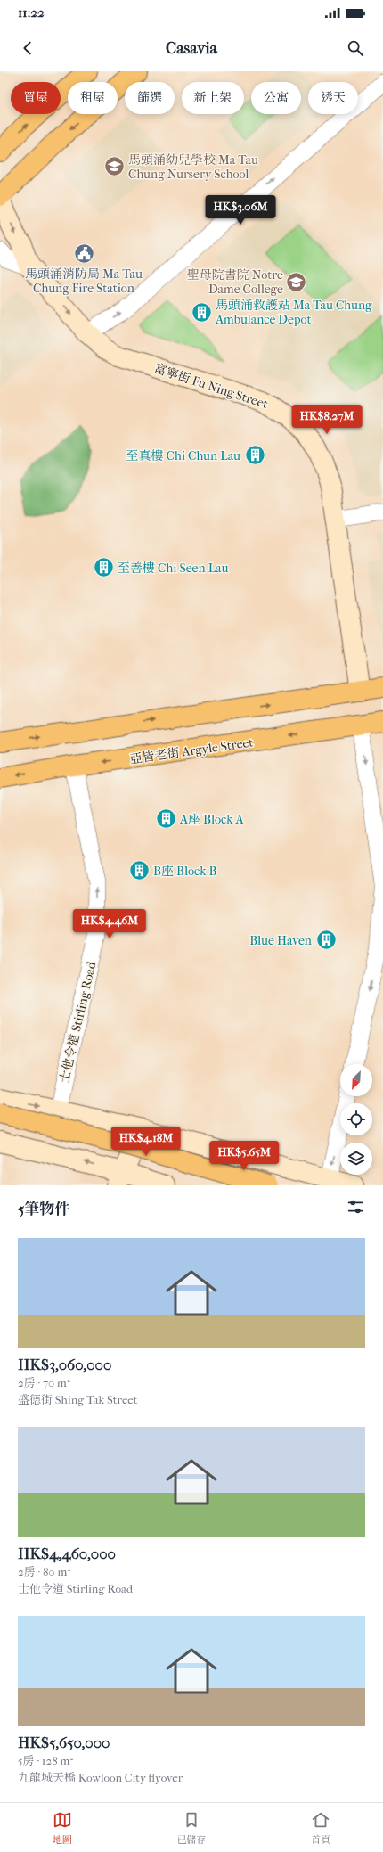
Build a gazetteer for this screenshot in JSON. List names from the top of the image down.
{
  "streets": {
    "main road": ["亞皆老街 Argyle Street"],
    "street": ["富寧街 Fu Ning Street", "士他令道 Stirling Road"]
  },
  "crossings": [
    ["亞皆老街 Argyle Street", "士他令道 Stirling Road"]
  ],
  "one_way": ["士他令道 Stirling Road"],
  "places": {
    "school or university": ["馬頭涌幼兒學校 Ma Tau Chung Nursery School", "聖母院書院 Notre Dame College"],
    "public building": ["馬頭涌消防局 Ma Tau Chung Fire Station"],
    "building": [
      "馬頭涌救護站 Ma Tau Chung Ambulance Depot",
      "至真樓 Chi Chun Lau",
      "至善樓 Chi Seen Lau",
      "A座 Block A",
      "B座 Block B",
      "Blue Haven"
    ]
  },
  "north": "bottom left",
  "page": {
    "status": "11:22",
    "header": "Casavia",
    "chip": [
      "買屋",
      "租屋",
      "篩選",
      "新上架",
      "公寓",
      "透天"
    ],
    "price": [
      "HK$3.06M",
      "HK$8.27M",
      "HK$4.46M",
      "HK$4.18M",
      "HK$5.65M"
    ],
    "heading": "5筆物件",
    "list": [
      {
        "name": "HK$3,060,000",
        "note": "2房 · 70 m² · 盛德街 Shing Tak Street"
      },
      {
        "name": "HK$4,460,000",
        "note": "2房 · 80 m² · 士他令道 Stirling Road"
      },
      {
        "name": "HK$5,650,000",
        "note": "5房 · 128 m² · 九龍城天橋 Kowloon City flyover"
      }
    ],
    "tabs": ["地圖", "已儲存", "首頁"]
  }
}
